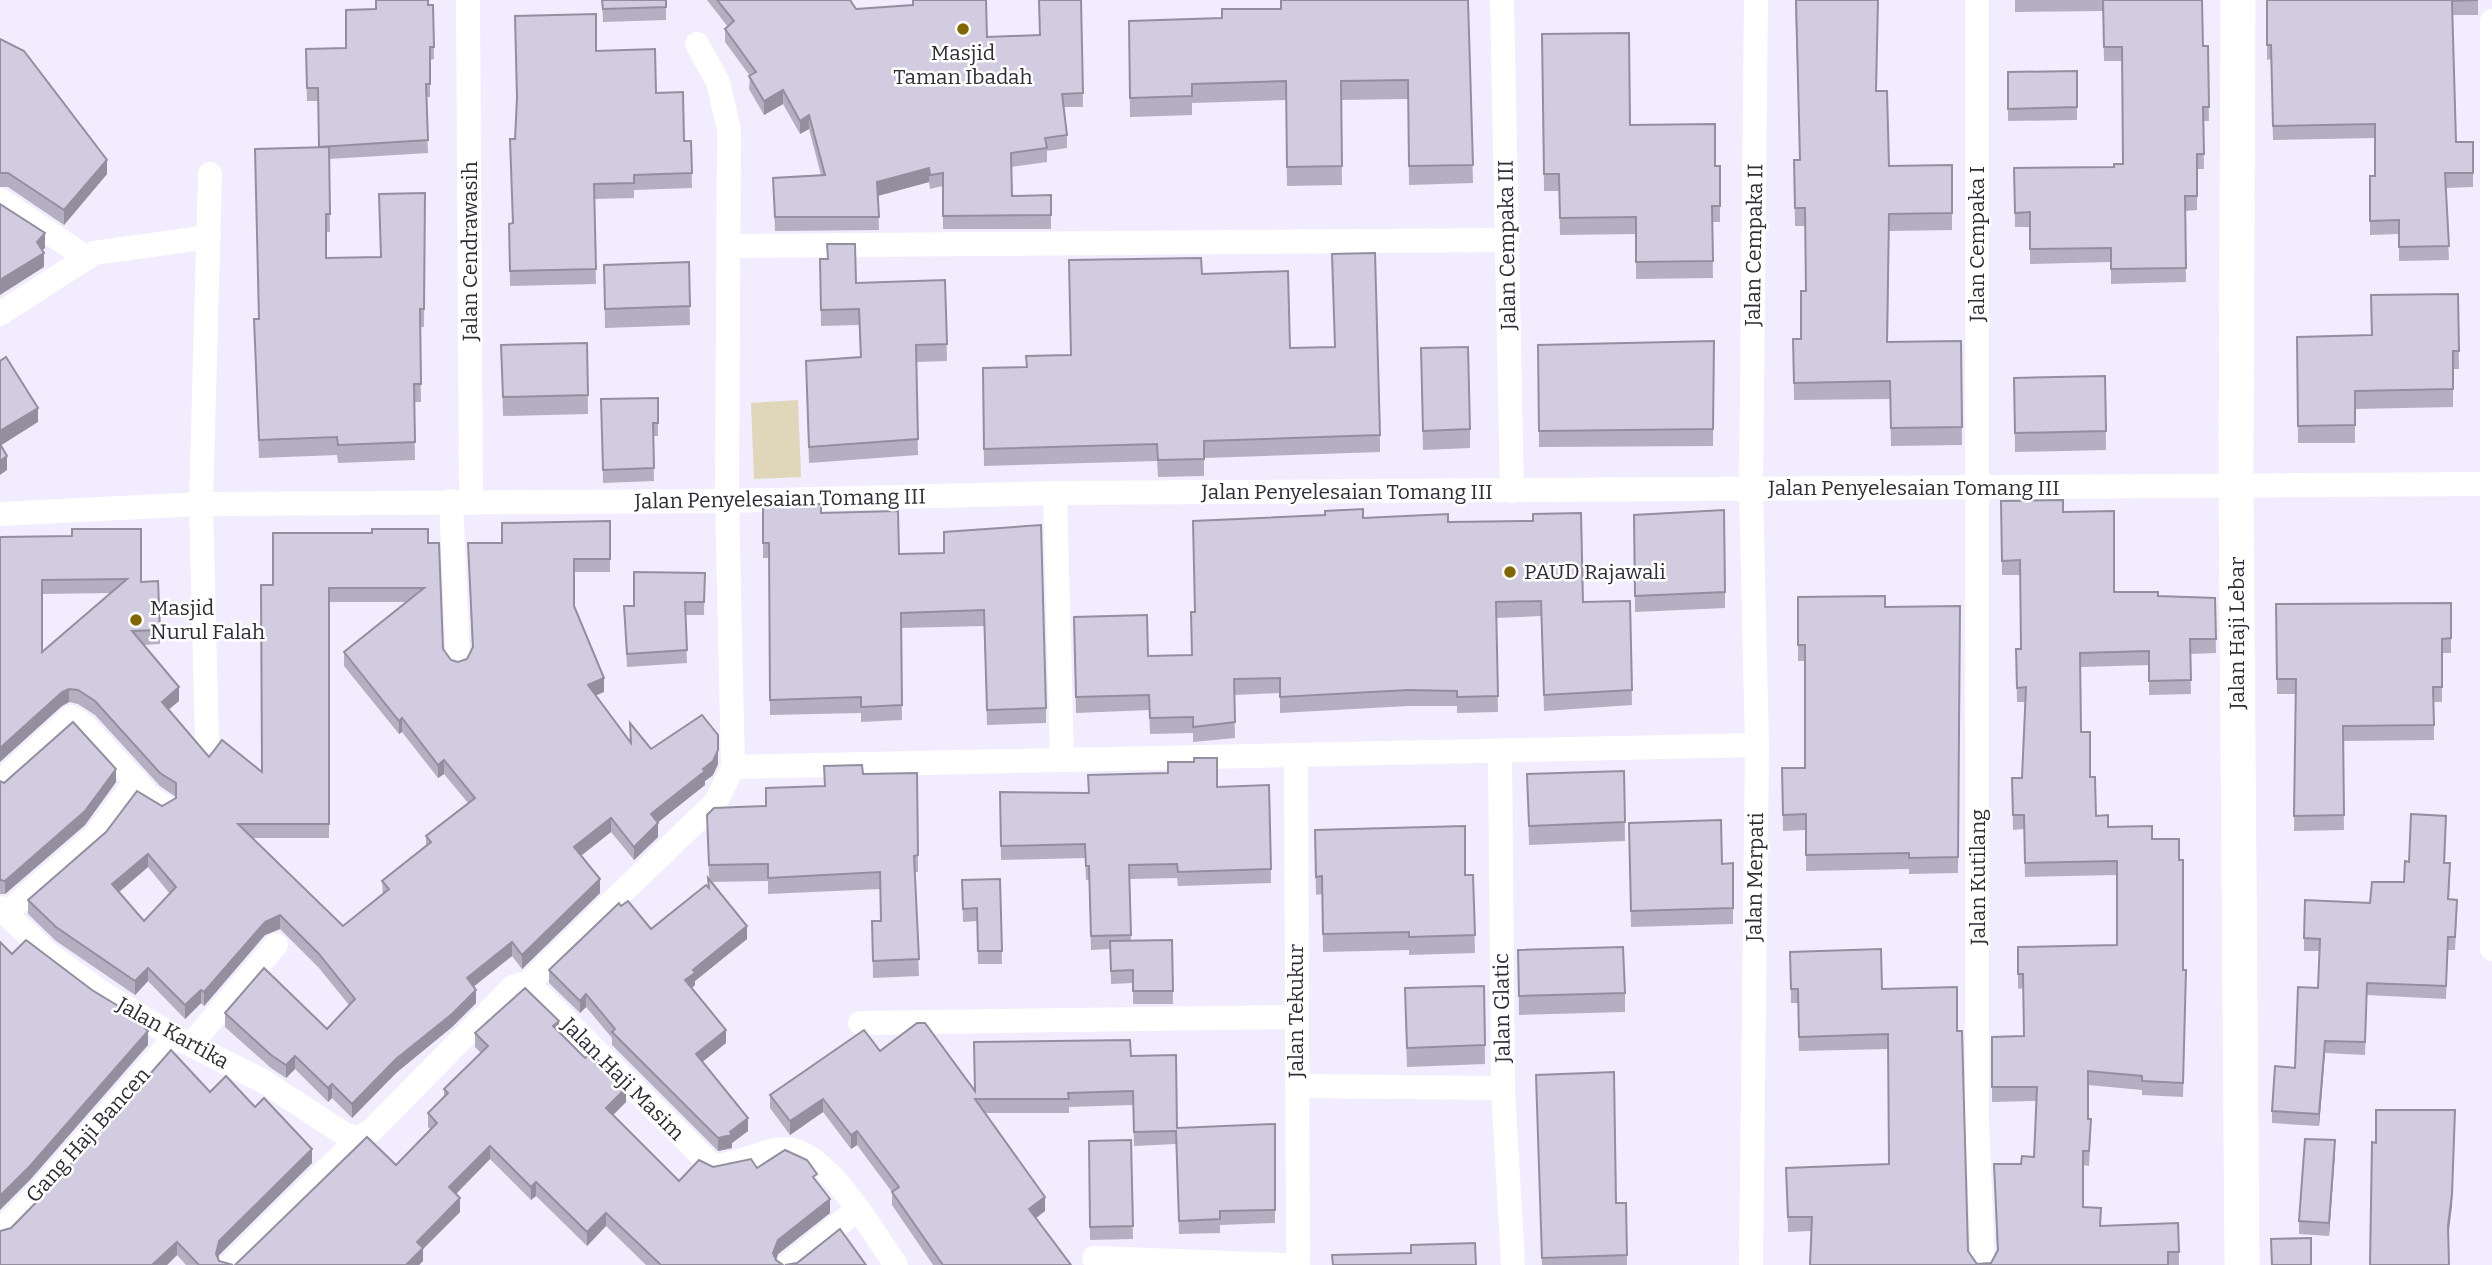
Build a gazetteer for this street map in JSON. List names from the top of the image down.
{
  "streets": {
    "street": [
      "Jalan Cempaka I",
      "Jalan Cempaka III",
      "Jalan Cempaka II",
      "Jalan Cendrawasih",
      "Jalan Penyelesaian Tomang III",
      "Jalan Haji Lebar",
      "Jalan Merpati",
      "Jalan Kutilang",
      "Jalan Glatic",
      "Jalan Tekukur",
      "Jalan Kartika",
      "Jalan Haji Masim",
      "Gang Haji Bancen"
    ]
  },
  "crossings": [
    ["Jalan Cempaka I", "Jalan Penyelesaian Tomang III"],
    ["Jalan Cempaka I", "Jalan Kutilang"],
    ["Jalan Cempaka III", "Jalan Penyelesaian Tomang III"],
    ["Jalan Cempaka II", "Jalan Penyelesaian Tomang III"],
    ["Jalan Cempaka II", "Jalan Merpati"],
    ["Jalan Cendrawasih", "Jalan Penyelesaian Tomang III"],
    ["Jalan Penyelesaian Tomang III", "Jalan Haji Lebar"],
    ["Jalan Penyelesaian Tomang III", "Jalan Merpati"],
    ["Jalan Penyelesaian Tomang III", "Jalan Kutilang"],
    ["Jalan Kartika", "Gang Haji Bancen"]
  ],
  "places": ["Masjid Taman Ibadah", "PAUD Rajawali", "Masjid Nurul Falah"]
}
